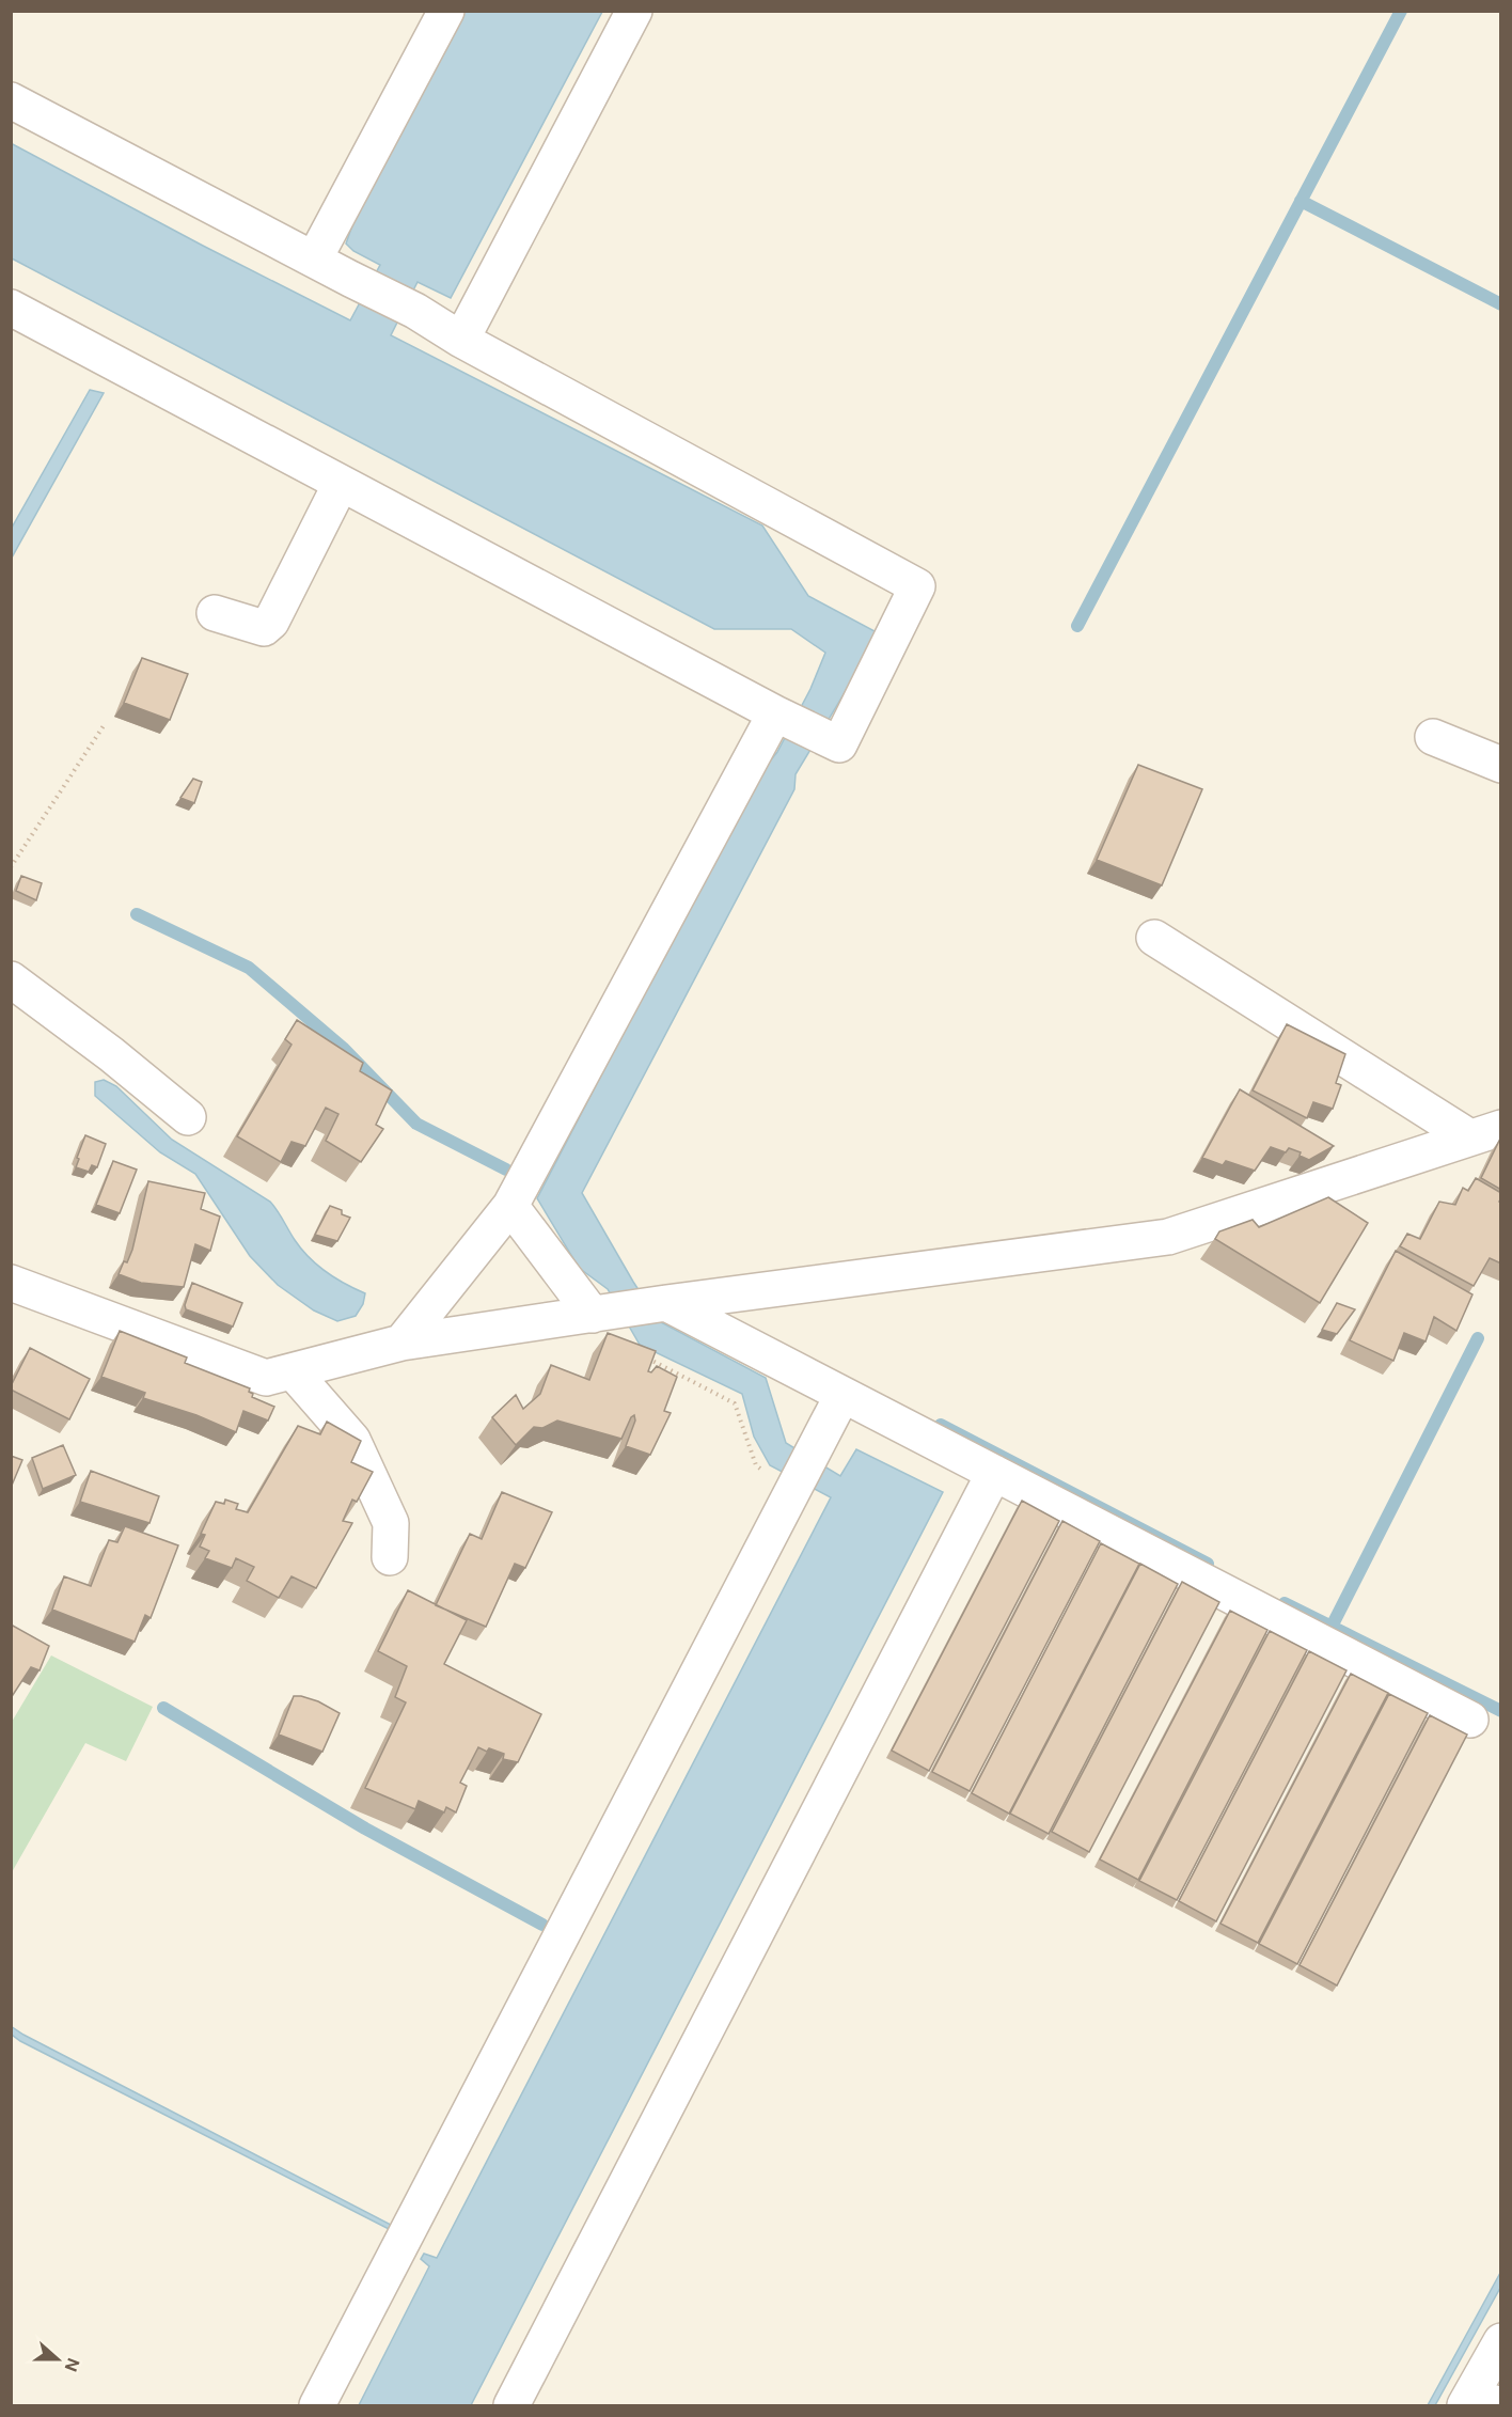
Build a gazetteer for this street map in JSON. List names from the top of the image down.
{
  "north": "right"
}
